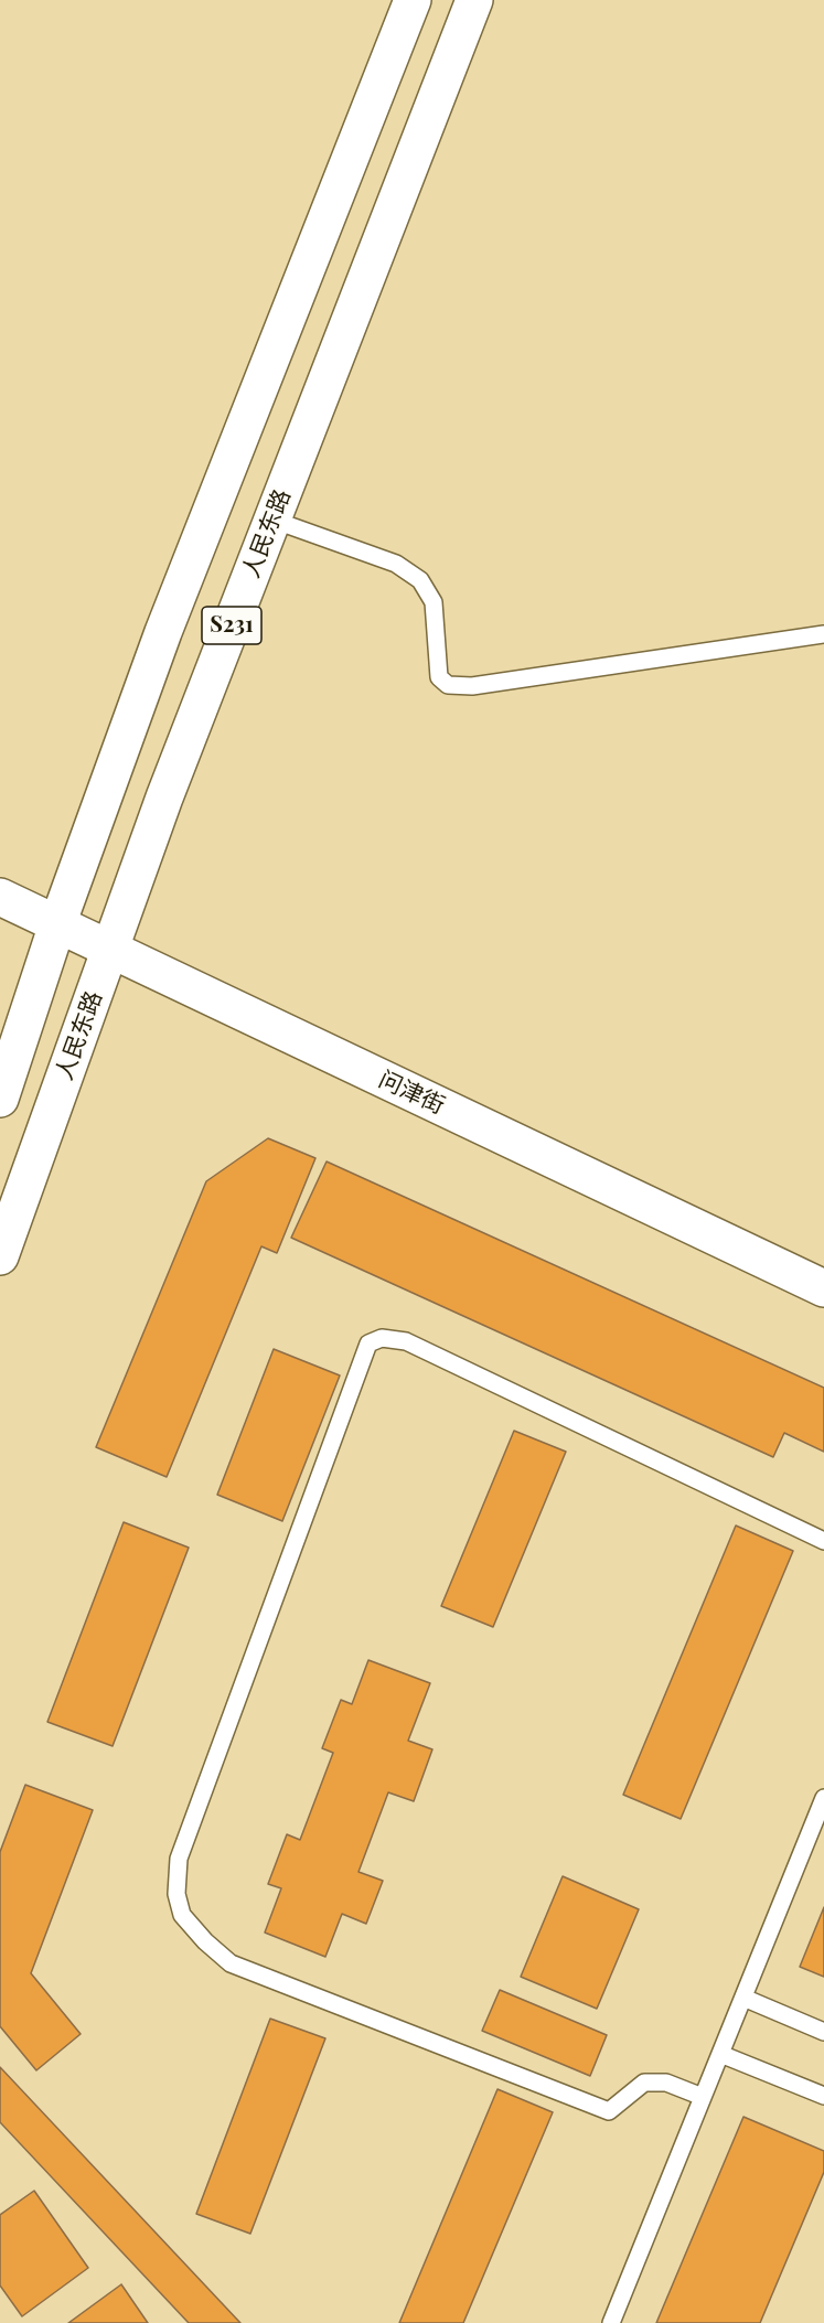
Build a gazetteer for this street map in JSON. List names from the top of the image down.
{
  "streets": {
    "main road": ["人民东路", "S231", "问津街"]
  },
  "crossings": [
    ["人民东路", "问津街"],
    ["S231", "问津街"]
  ]
}
